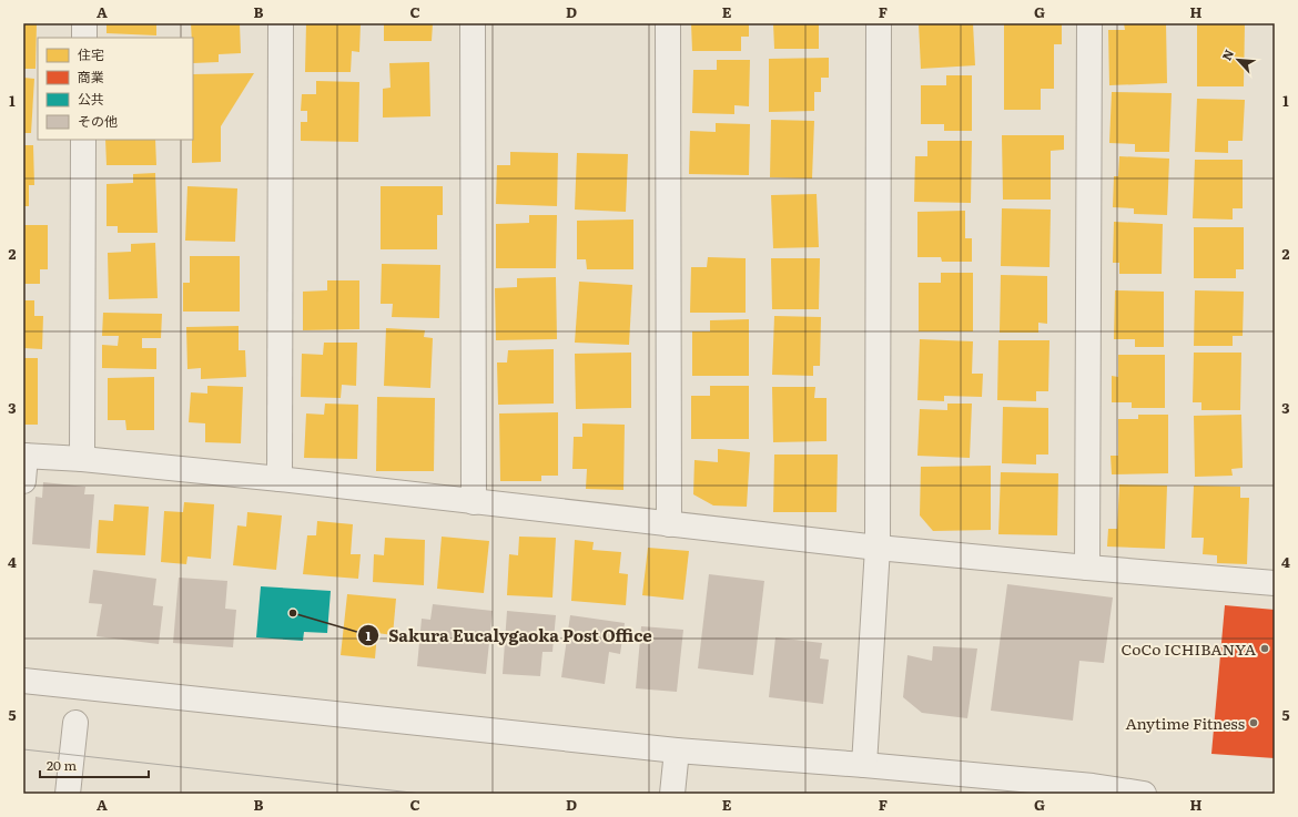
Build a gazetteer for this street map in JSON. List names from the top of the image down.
{
  "places": ["Sakura Eucalygaoka Post Office", "CoCo ICHIBANYA", "Anytime Fitness"],
  "legend": [
    "住宅",
    "商業",
    "公共",
    "その他"
  ],
  "scale_bar": "20 m",
  "north": "top left",
  "grid": {
    "columns": [
      "A",
      "B",
      "C",
      "D",
      "E",
      "F",
      "G",
      "H"
    ],
    "rows": [
      "1",
      "2",
      "3",
      "4",
      "5"
    ]
  }
}
